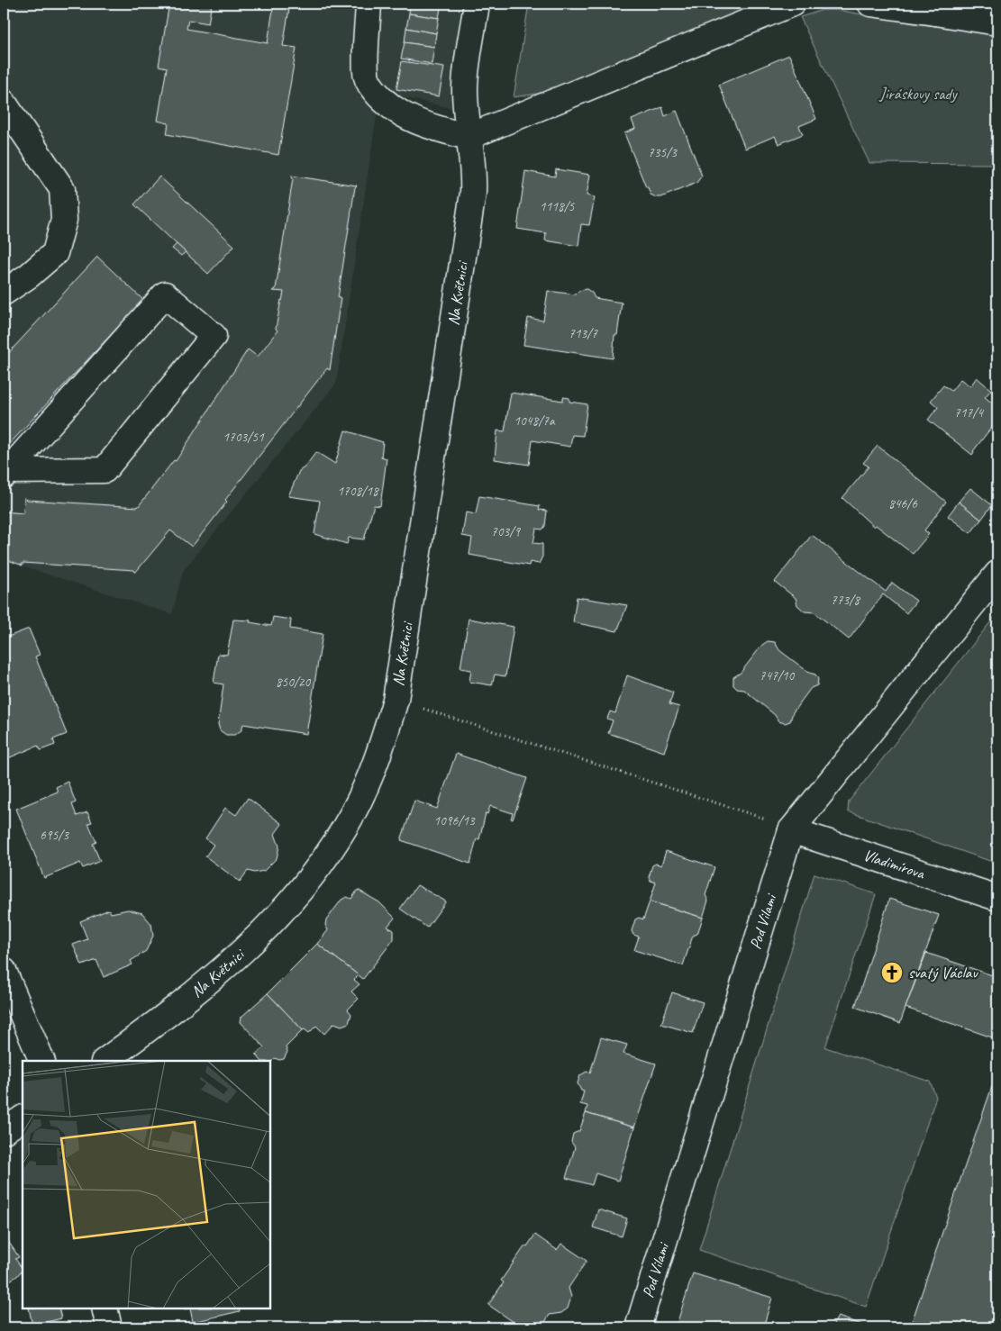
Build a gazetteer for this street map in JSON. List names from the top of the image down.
{
  "streets": {
    "street": ["Na Květnici", "Vladimírova", "Pod Vilami"]
  },
  "crossings": [
    ["Vladimírova", "Pod Vilami"]
  ],
  "parks": ["Jiráskovy sady"],
  "places": {
    "church": ["svatý Václav"]
  },
  "house_numbers": [
    "735/3",
    "1118/5",
    "713/7",
    "717/4",
    "1048/7a",
    "1703/51",
    "1708/18",
    "846/6",
    "703/9",
    "773/8",
    "747/10",
    "850/20",
    "1096/13",
    "695/3"
  ]
}
